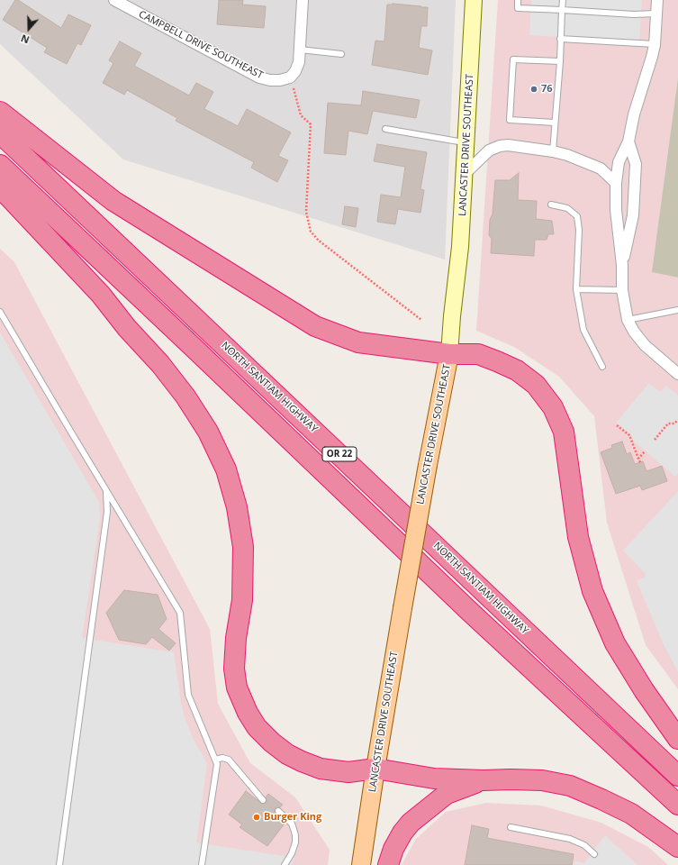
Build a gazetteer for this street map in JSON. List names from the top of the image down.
{
  "streets": {
    "highway": ["NORTH SANTIAM HIGHWAY", "OR 22"],
    "main road": ["LANCASTER DRIVE SOUTHEAST"],
    "street": ["CAMPBELL DRIVE SOUTHEAST"]
  },
  "places": ["76", "Burger King"],
  "north": "bottom"
}
